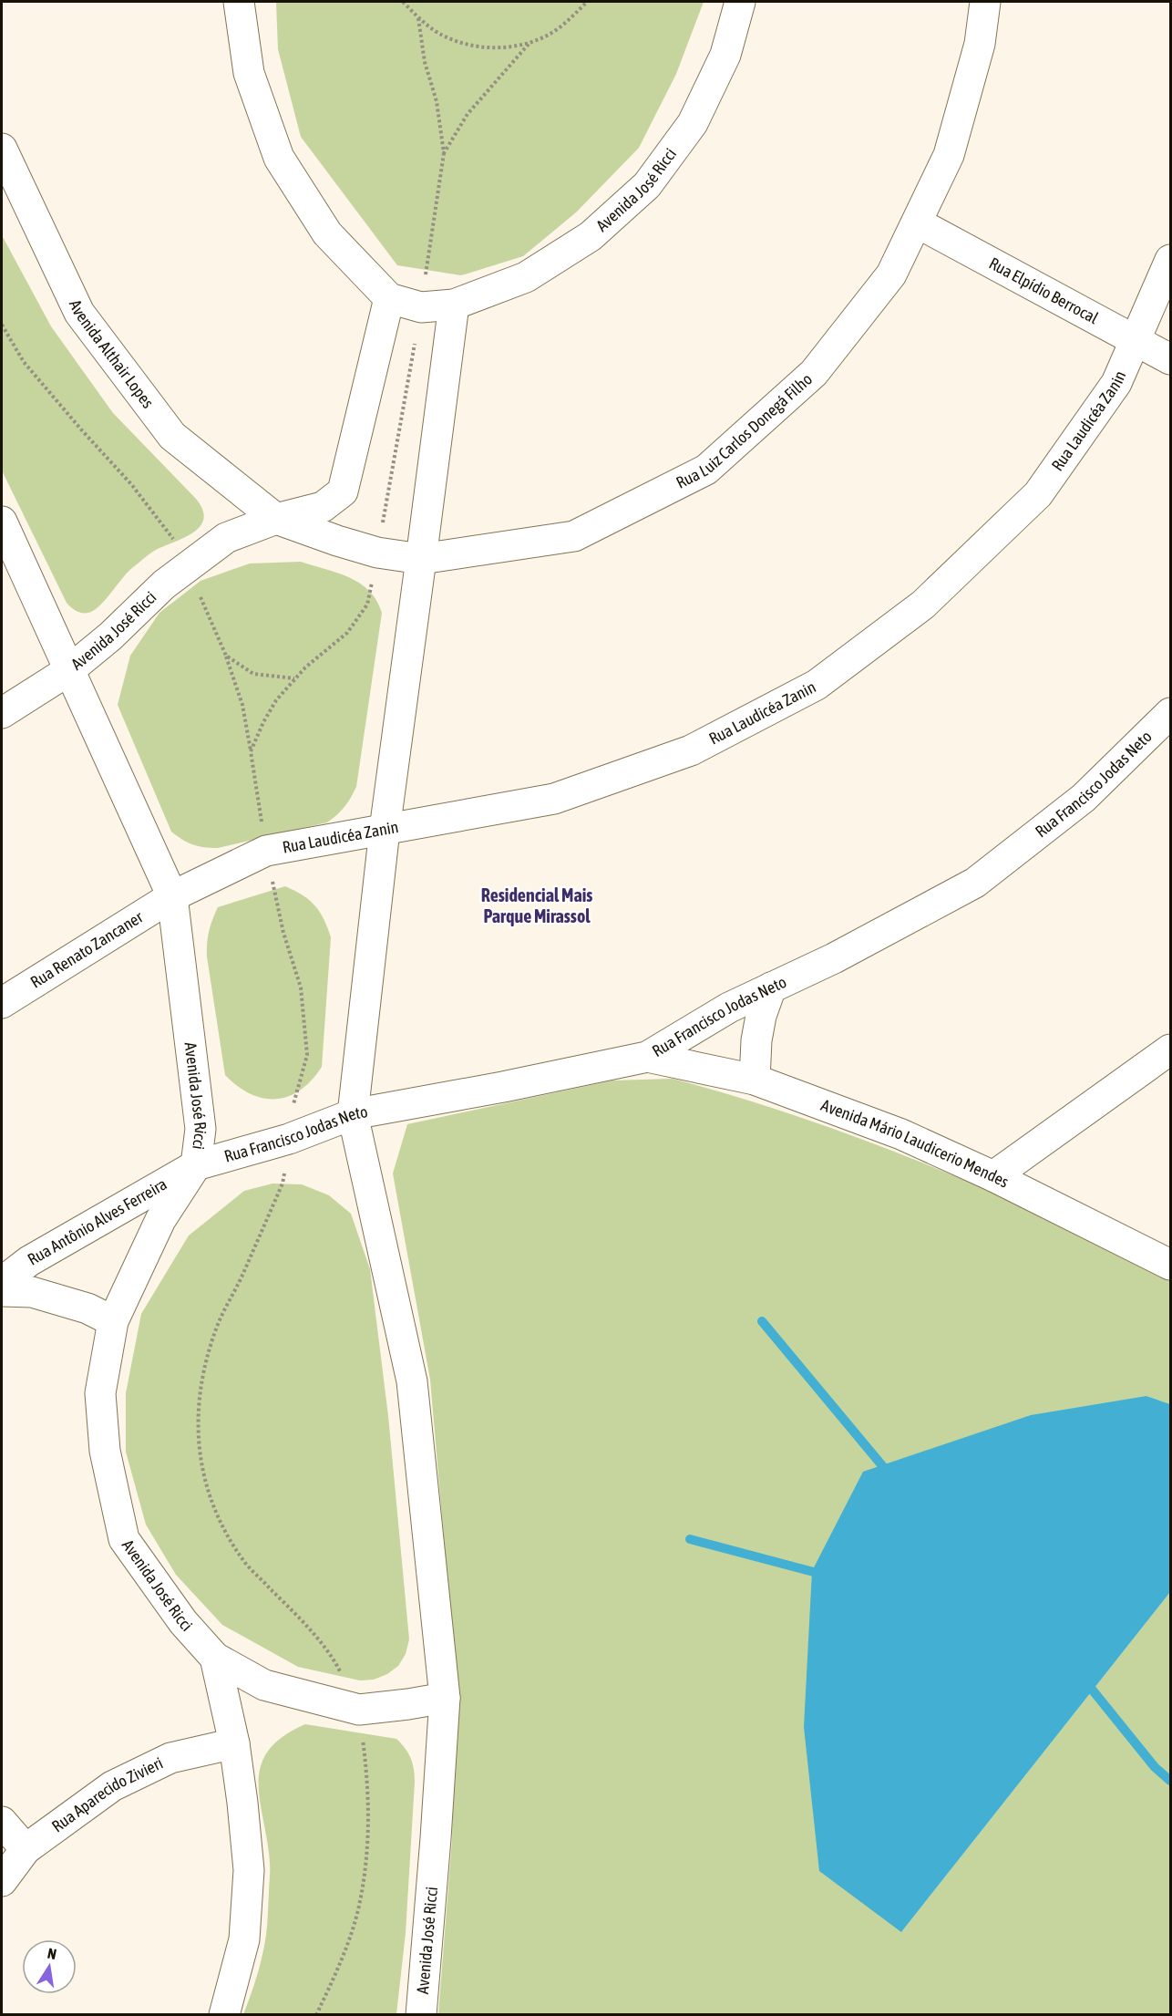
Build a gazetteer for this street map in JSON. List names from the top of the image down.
{
  "streets": {
    "street": [
      "Avenida José Ricci",
      "Rua Elpídio Berrocal",
      "Avenida Althair Lopes",
      "Rua Laudicéa Zanin",
      "Rua Luiz Carlos Donegá Filho",
      "Rua Francisco Jodas Neto",
      "Rua Renato Zancaner",
      "Avenida Mário Laudicerio Mendes",
      "Rua Antônio Alves Ferreira",
      "Rua Aparecido Zivieri"
    ]
  },
  "crossings": [
    ["Avenida José Ricci", "Avenida Althair Lopes"],
    ["Avenida José Ricci", "Rua Laudicéa Zanin"],
    ["Avenida José Ricci", "Rua Luiz Carlos Donegá Filho"],
    ["Avenida José Ricci", "Rua Francisco Jodas Neto"],
    ["Avenida José Ricci", "Rua Renato Zancaner"],
    ["Avenida José Ricci", "Rua Antônio Alves Ferreira"],
    ["Avenida José Ricci", "Rua Aparecido Zivieri"],
    ["Rua Elpídio Berrocal", "Rua Laudicéa Zanin"],
    ["Rua Elpídio Berrocal", "Rua Luiz Carlos Donegá Filho"],
    ["Avenida Althair Lopes", "Rua Luiz Carlos Donegá Filho"],
    ["Rua Laudicéa Zanin", "Rua Renato Zancaner"],
    ["Rua Francisco Jodas Neto", "Avenida Mário Laudicerio Mendes"],
    ["Rua Francisco Jodas Neto", "Rua Antônio Alves Ferreira"]
  ],
  "districts": ["Residencial Mais Parque Mirassol"],
  "north": "top"
}
